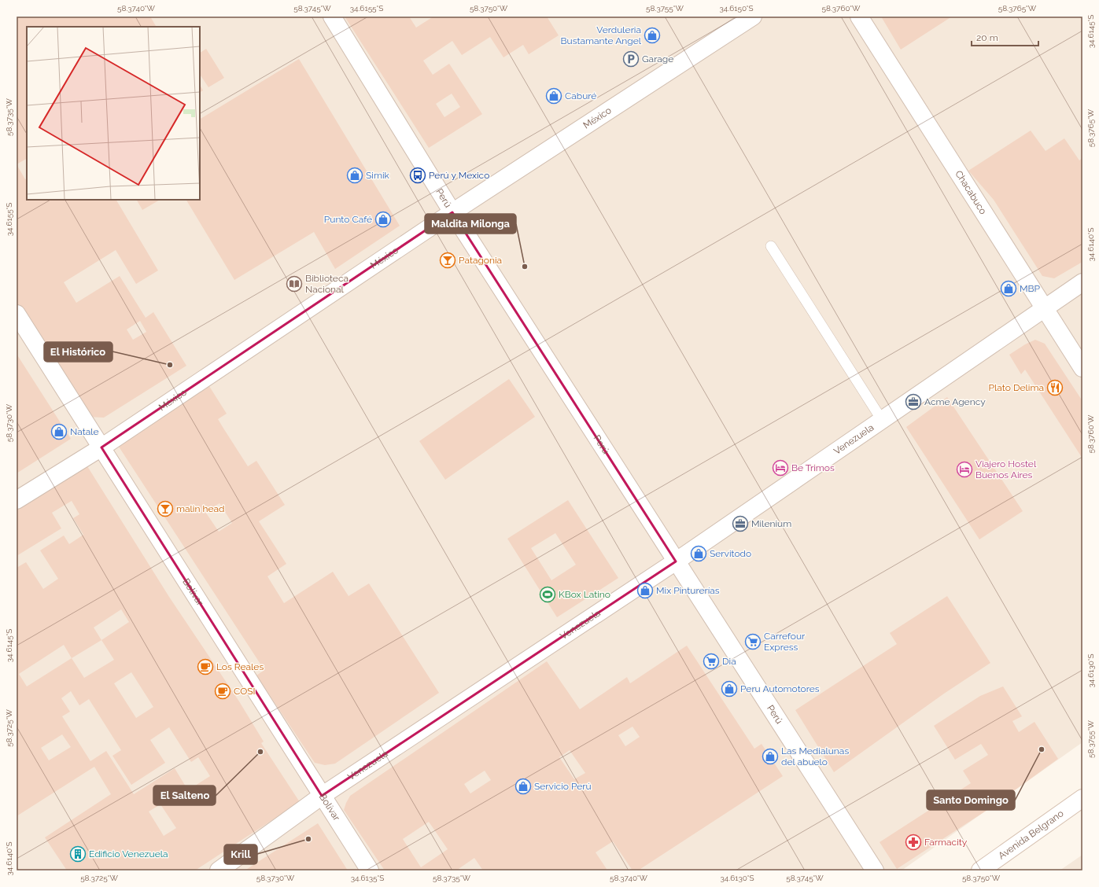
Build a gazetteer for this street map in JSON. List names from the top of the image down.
{
  "streets": {
    "street": [
      "México",
      "Chacabuco",
      "Perú",
      "Venezuela",
      "Bolívar",
      "Avenida Belgrano"
    ]
  },
  "crossings": [
    ["México", "Perú"],
    ["México", "Bolívar"],
    ["Chacabuco", "Venezuela"],
    ["Perú", "Venezuela"],
    ["Venezuela", "Bolívar"]
  ],
  "places": {
    "shop": [
      "Verduleria Bustamante Angel",
      "Caburé",
      "Simik",
      "Punto Café",
      "MBP",
      "Natale",
      "Servitodo",
      "Mix Pinturerías",
      "Peru Automotores",
      "Las Medialunas del abuelo",
      "Servicio Perú"
    ],
    "parking": ["Garage"],
    "bus stop": ["Perú y Mexico"],
    "bar": ["Patagonia", "malin head"],
    "other": [
      "Maldita Milonga",
      "El Histórico",
      "Santo Domingo",
      "El Salteno",
      "Krill"
    ],
    "library": ["Biblioteca Nacional"],
    "restaurant": ["Plato Delima"],
    "office": ["Acme Agency", "Milenium"],
    "hotel": ["Be Trimos", "Viajero Hostel Buenos Aires"],
    "sports": ["KBox Latino"],
    "supermarket": ["Carrefour Express", "Dia"],
    "cafe": ["Los Reales", "COSI"],
    "pharmacy": ["Farmacity"],
    "building": ["Edificio Venezuela"]
  },
  "scale_bar": "20 m",
  "coordinates": [
    "58.3740°W",
    "58.3745°W",
    "34.6155°S",
    "58.3750°W",
    "58.3755°W",
    "34.6150°S",
    "58.3760°W",
    "58.3765°W",
    "34.6145°S",
    "58.3735°W",
    "34.6140°S",
    "58.3730°W",
    "34.6130°S",
    "58.3725°W",
    "34.6135°S"
  ]
}
